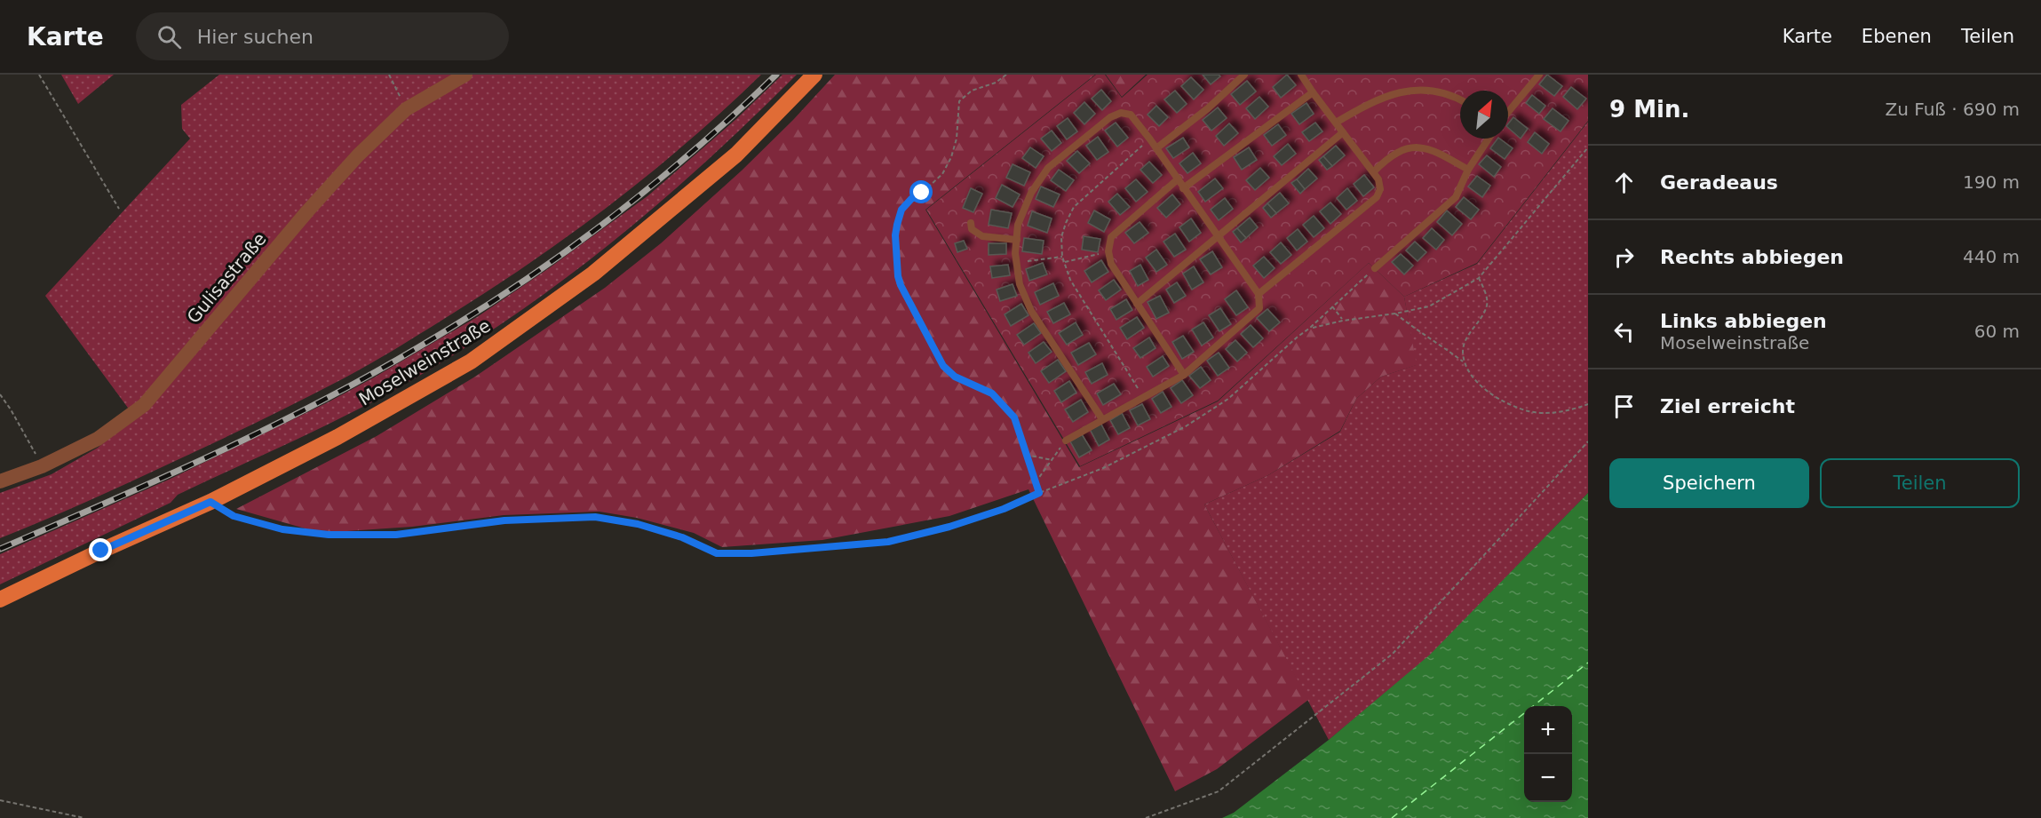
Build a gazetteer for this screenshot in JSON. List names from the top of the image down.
{
  "streets": {
    "main road": ["Moselweinstraße"],
    "street": ["Gulisastraße"]
  },
  "north": "top right",
  "page": {
    "header": "Karte",
    "search": "Hier suchen",
    "nav": ["Karte", "Ebenen", "Teilen"],
    "heading": ["9 Min.", "Zu Fuß · 690 m"],
    "list": [
      ["Geradeaus", "190 m"],
      ["Rechts abbiegen", "440 m"],
      ["Links abbiegen", "Moselweinstraße", "60 m"],
      "Ziel erreicht"
    ],
    "buttons": ["Speichern", "Teilen"],
    "map_buttons": ["+", "−"]
  }
}
